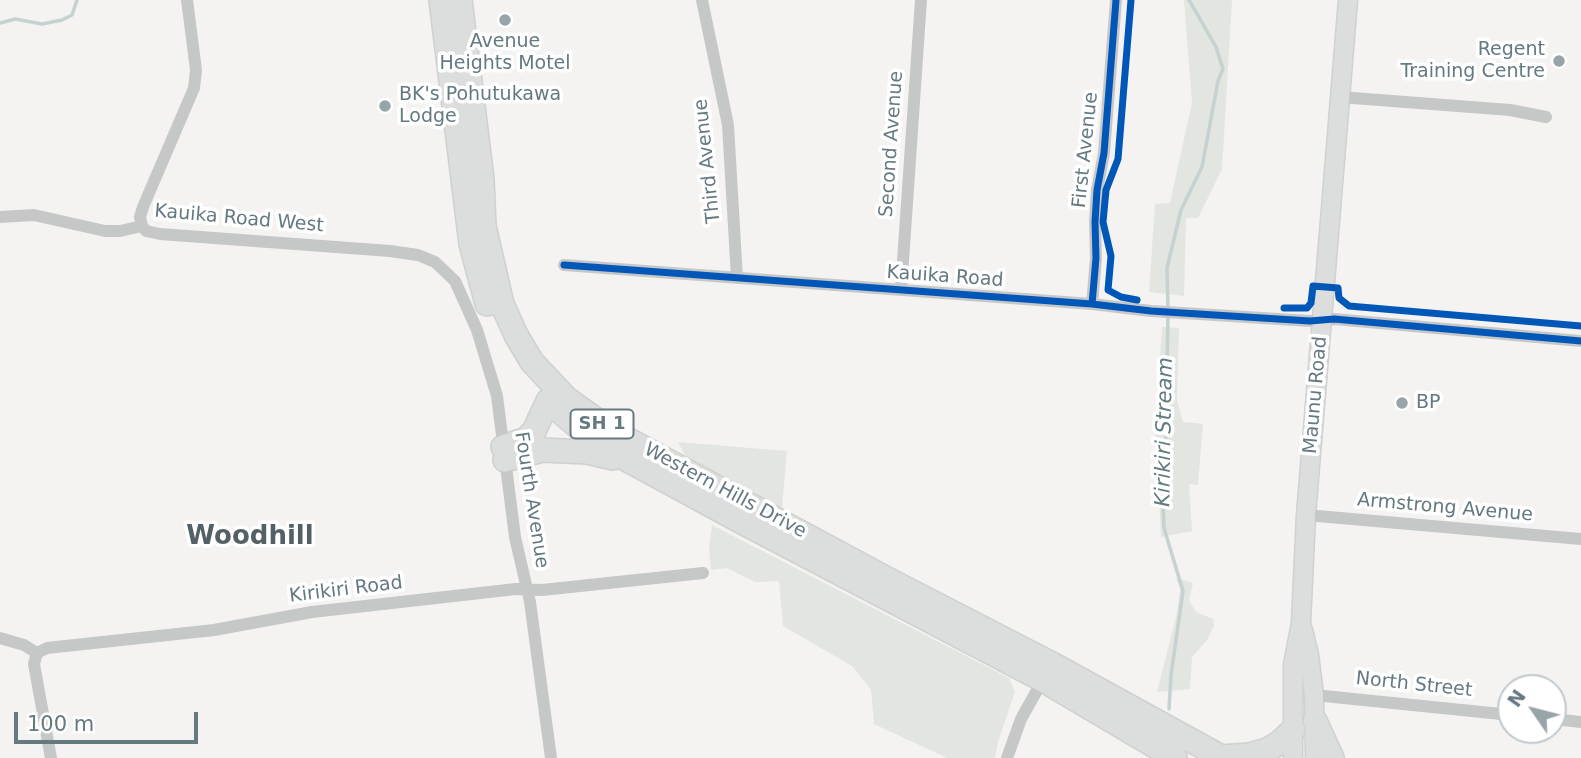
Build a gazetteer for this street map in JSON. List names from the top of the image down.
{
  "streets": {
    "highway": ["SH 1", "Western Hills Drive"],
    "main road": ["Maunu Road"],
    "street": [
      "Second Avenue",
      "First Avenue",
      "Third Avenue",
      "Kauika Road West",
      "Kauika Road",
      "Fourth Avenue",
      "Armstrong Avenue",
      "Kirikiri Road",
      "North Street"
    ]
  },
  "crossings": [
    ["Second Avenue", "Kauika Road"],
    ["First Avenue", "Kauika Road"],
    ["Third Avenue", "Kauika Road"],
    ["Kauika Road West", "Fourth Avenue"],
    ["Kauika Road", "Maunu Road"],
    ["Maunu Road", "Armstrong Avenue"],
    ["Maunu Road", "North Street"],
    ["Fourth Avenue", "Kirikiri Road"]
  ],
  "districts": ["Woodhill"],
  "water": ["Kirikiri Stream"],
  "places": [
    "Avenue Heights Motel",
    "Regent Training Centre",
    "BK's Pohutukawa Lodge",
    "BP"
  ],
  "scale_bar": "100 m",
  "north": "top left"
}
